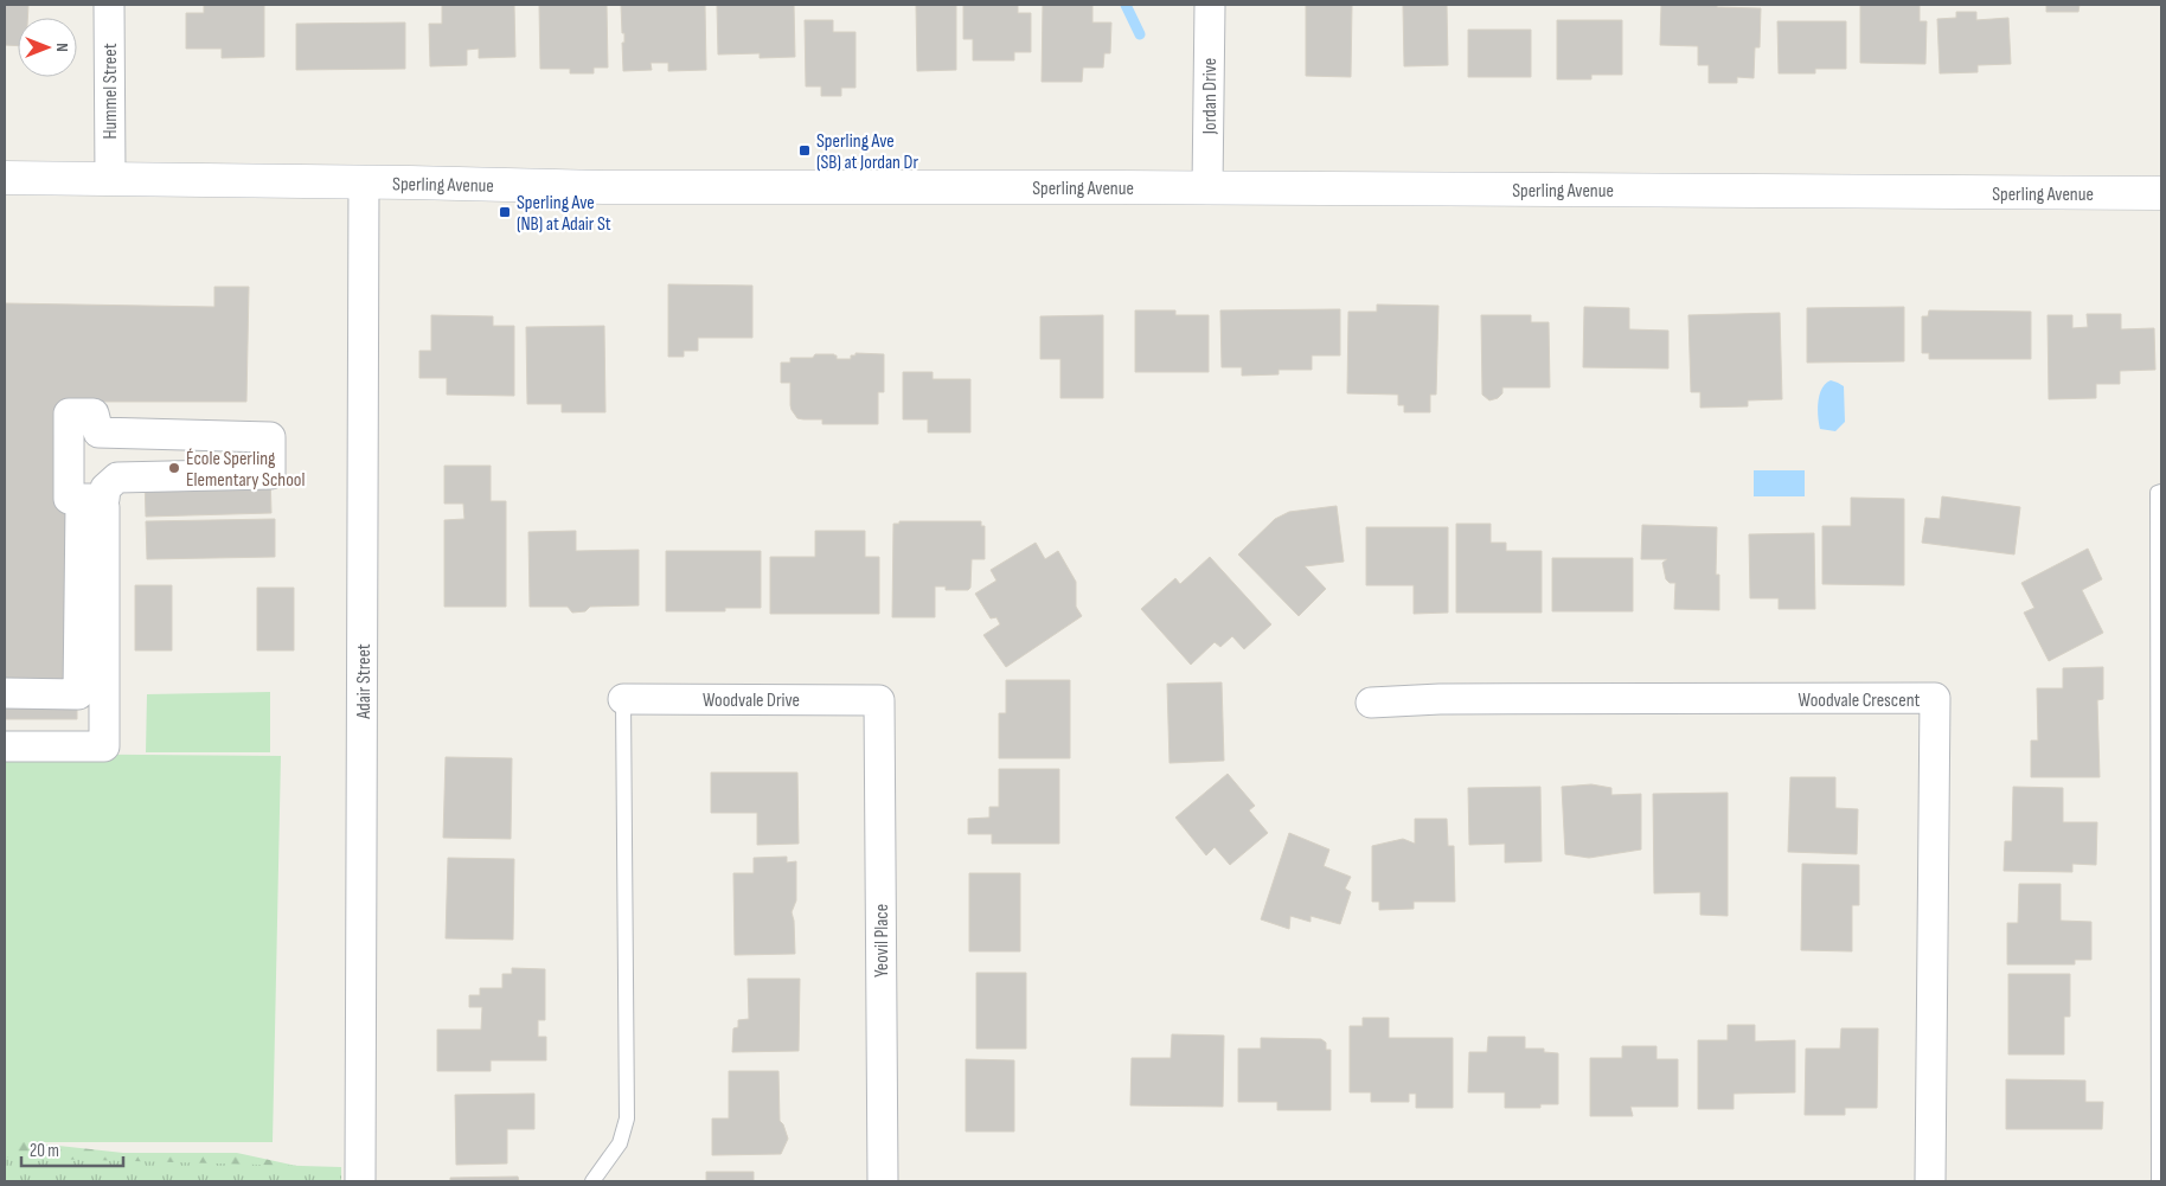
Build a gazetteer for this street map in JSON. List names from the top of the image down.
{
  "streets": {
    "street": [
      "Hummel Street",
      "Jordan Drive",
      "Sperling Avenue",
      "Adair Street",
      "Woodvale Drive",
      "Woodvale Crescent",
      "Yeovil Place"
    ]
  },
  "crossings": [
    ["Hummel Street", "Sperling Avenue"],
    ["Jordan Drive", "Sperling Avenue"],
    ["Sperling Avenue", "Adair Street"],
    ["Woodvale Drive", "Yeovil Place"]
  ],
  "places": {
    "transit": ["Sperling Ave (SB) at Jordan Dr", "Sperling Ave (NB) at Adair St"],
    "other": ["École Sperling Elementary School"]
  },
  "scale_bar": "20 m",
  "north": "right"
}
